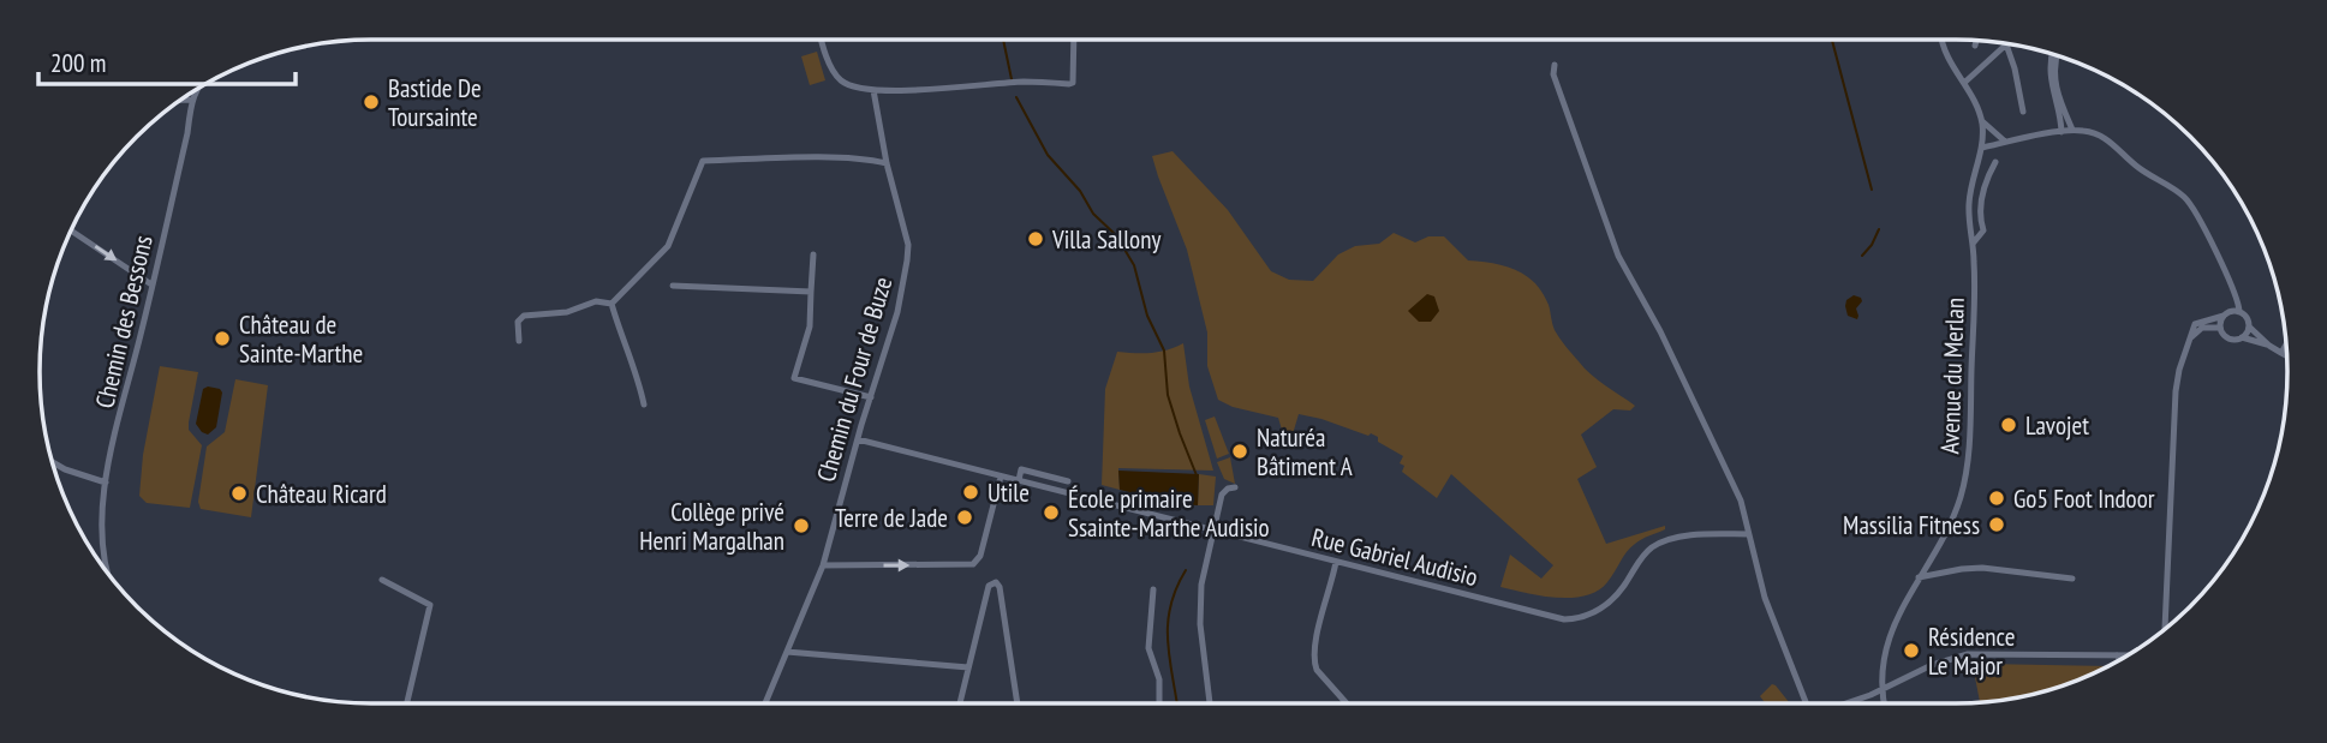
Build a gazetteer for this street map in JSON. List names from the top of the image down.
{
  "streets": {
    "street": [
      "Chemin des Bessons",
      "Avenue du Merlan",
      "Chemin du Four de Buze",
      "Rue Gabriel Audisio"
    ]
  },
  "crossings": [
    ["Chemin du Four de Buze", "Rue Gabriel Audisio"]
  ],
  "places": [
    "Bastide De Toursainte",
    "Villa Sallony",
    "Château de Sainte-Marthe",
    "Lavojet",
    "Naturéa Bâtiment A",
    "Utile",
    "Château Ricard",
    "Go5 Foot Indoor",
    "École primaire Ssainte-Marthe Audisio",
    "Terre de Jade",
    "Massilia Fitness",
    "Collège privé Henri Margalhan",
    "Résidence Le Major"
  ],
  "scale_bar": "200 m"
}
